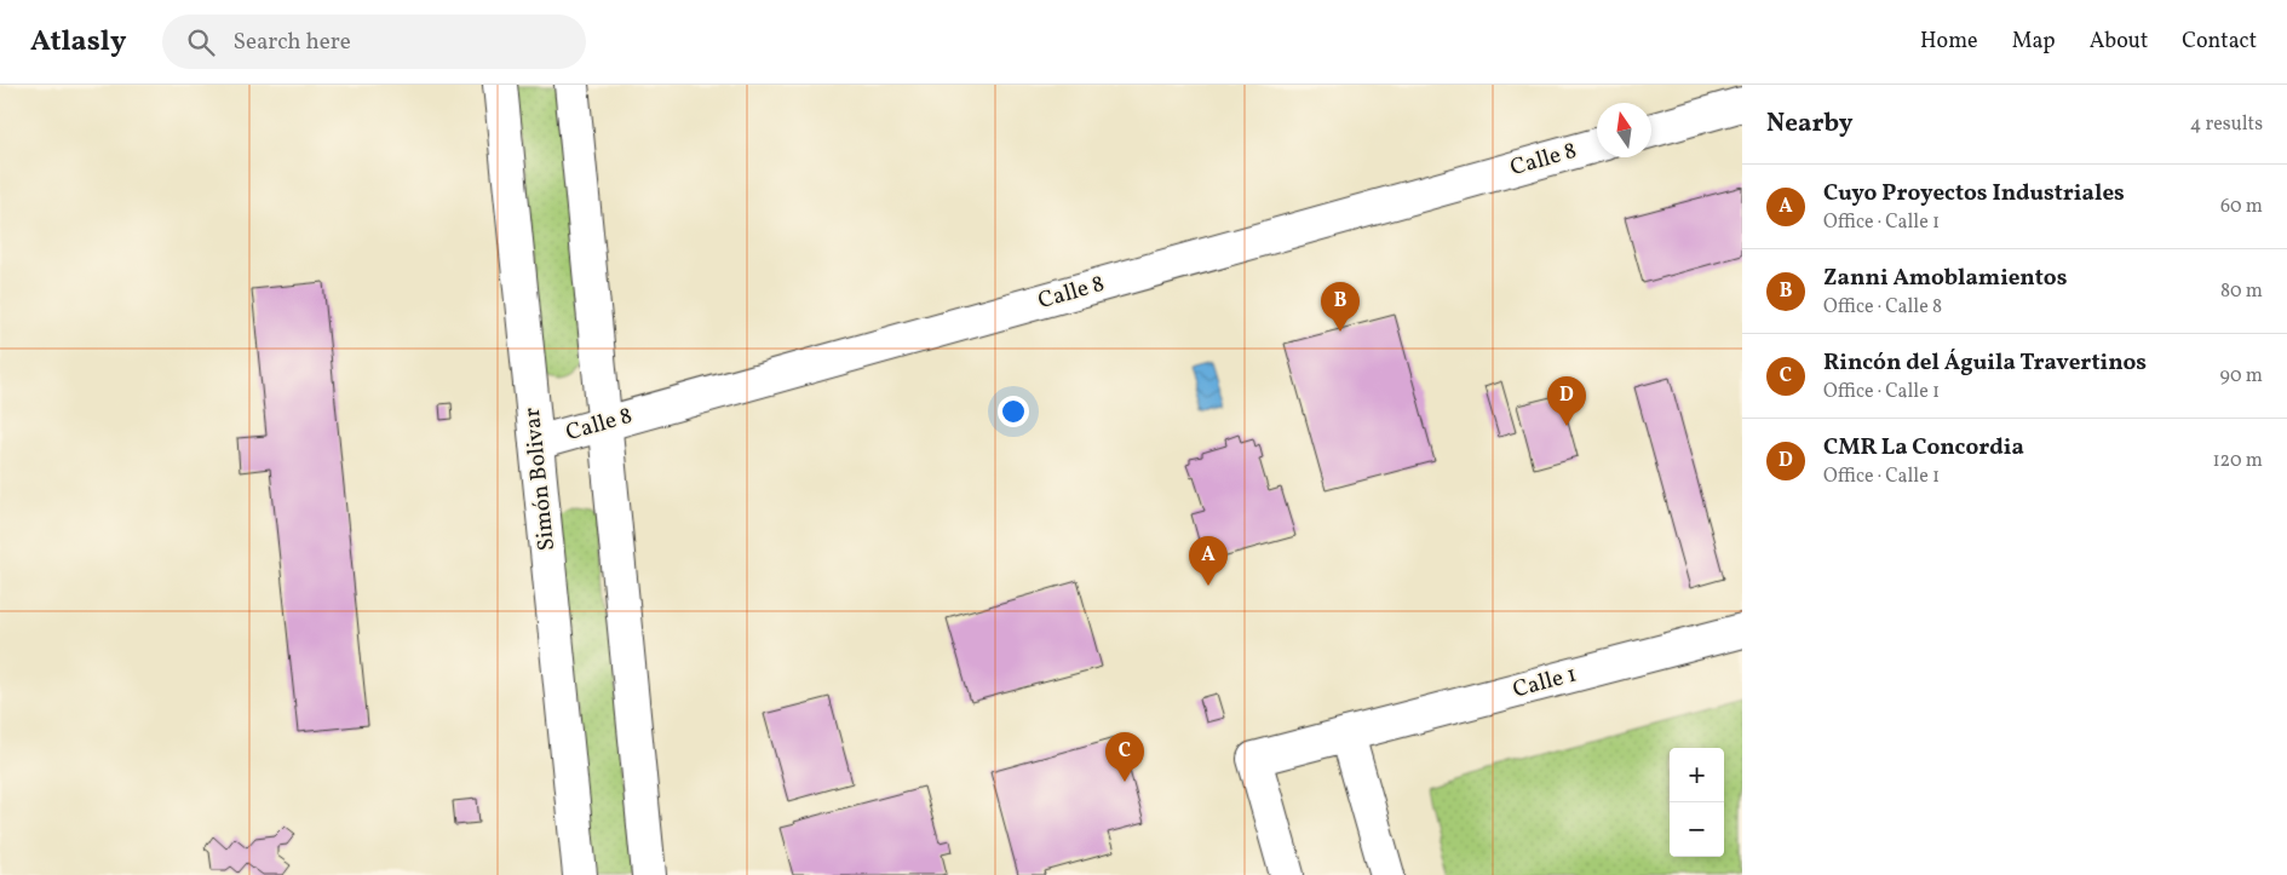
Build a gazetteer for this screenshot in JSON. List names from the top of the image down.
{
  "streets": {
    "street": ["Calle 8", "Simón Bolivar", "Calle 1"]
  },
  "crossings": [
    ["Calle 8", "Simón Bolivar"]
  ],
  "north": "top",
  "page": {
    "header": "Atlasly",
    "search": "Search here",
    "nav": [
      "Home",
      "Map",
      "About",
      "Contact"
    ],
    "heading": ["Nearby", "4 results"],
    "list": [
      {
        "mark": "A",
        "name": "Cuyo Proyectos Industriales",
        "note": "Office · Calle 1",
        "value": "60 m"
      },
      {
        "mark": "B",
        "name": "Zanni Amoblamientos",
        "note": "Office · Calle 8",
        "value": "80 m"
      },
      {
        "mark": "C",
        "name": "Rincón del Águila Travertinos",
        "note": "Office · Calle 1",
        "value": "90 m"
      },
      {
        "mark": "D",
        "name": "CMR La Concordia",
        "note": "Office · Calle 1",
        "value": "120 m"
      }
    ],
    "pins": [
      "B",
      "D",
      "A",
      "C"
    ],
    "map_buttons": ["+", "−"]
  }
}
